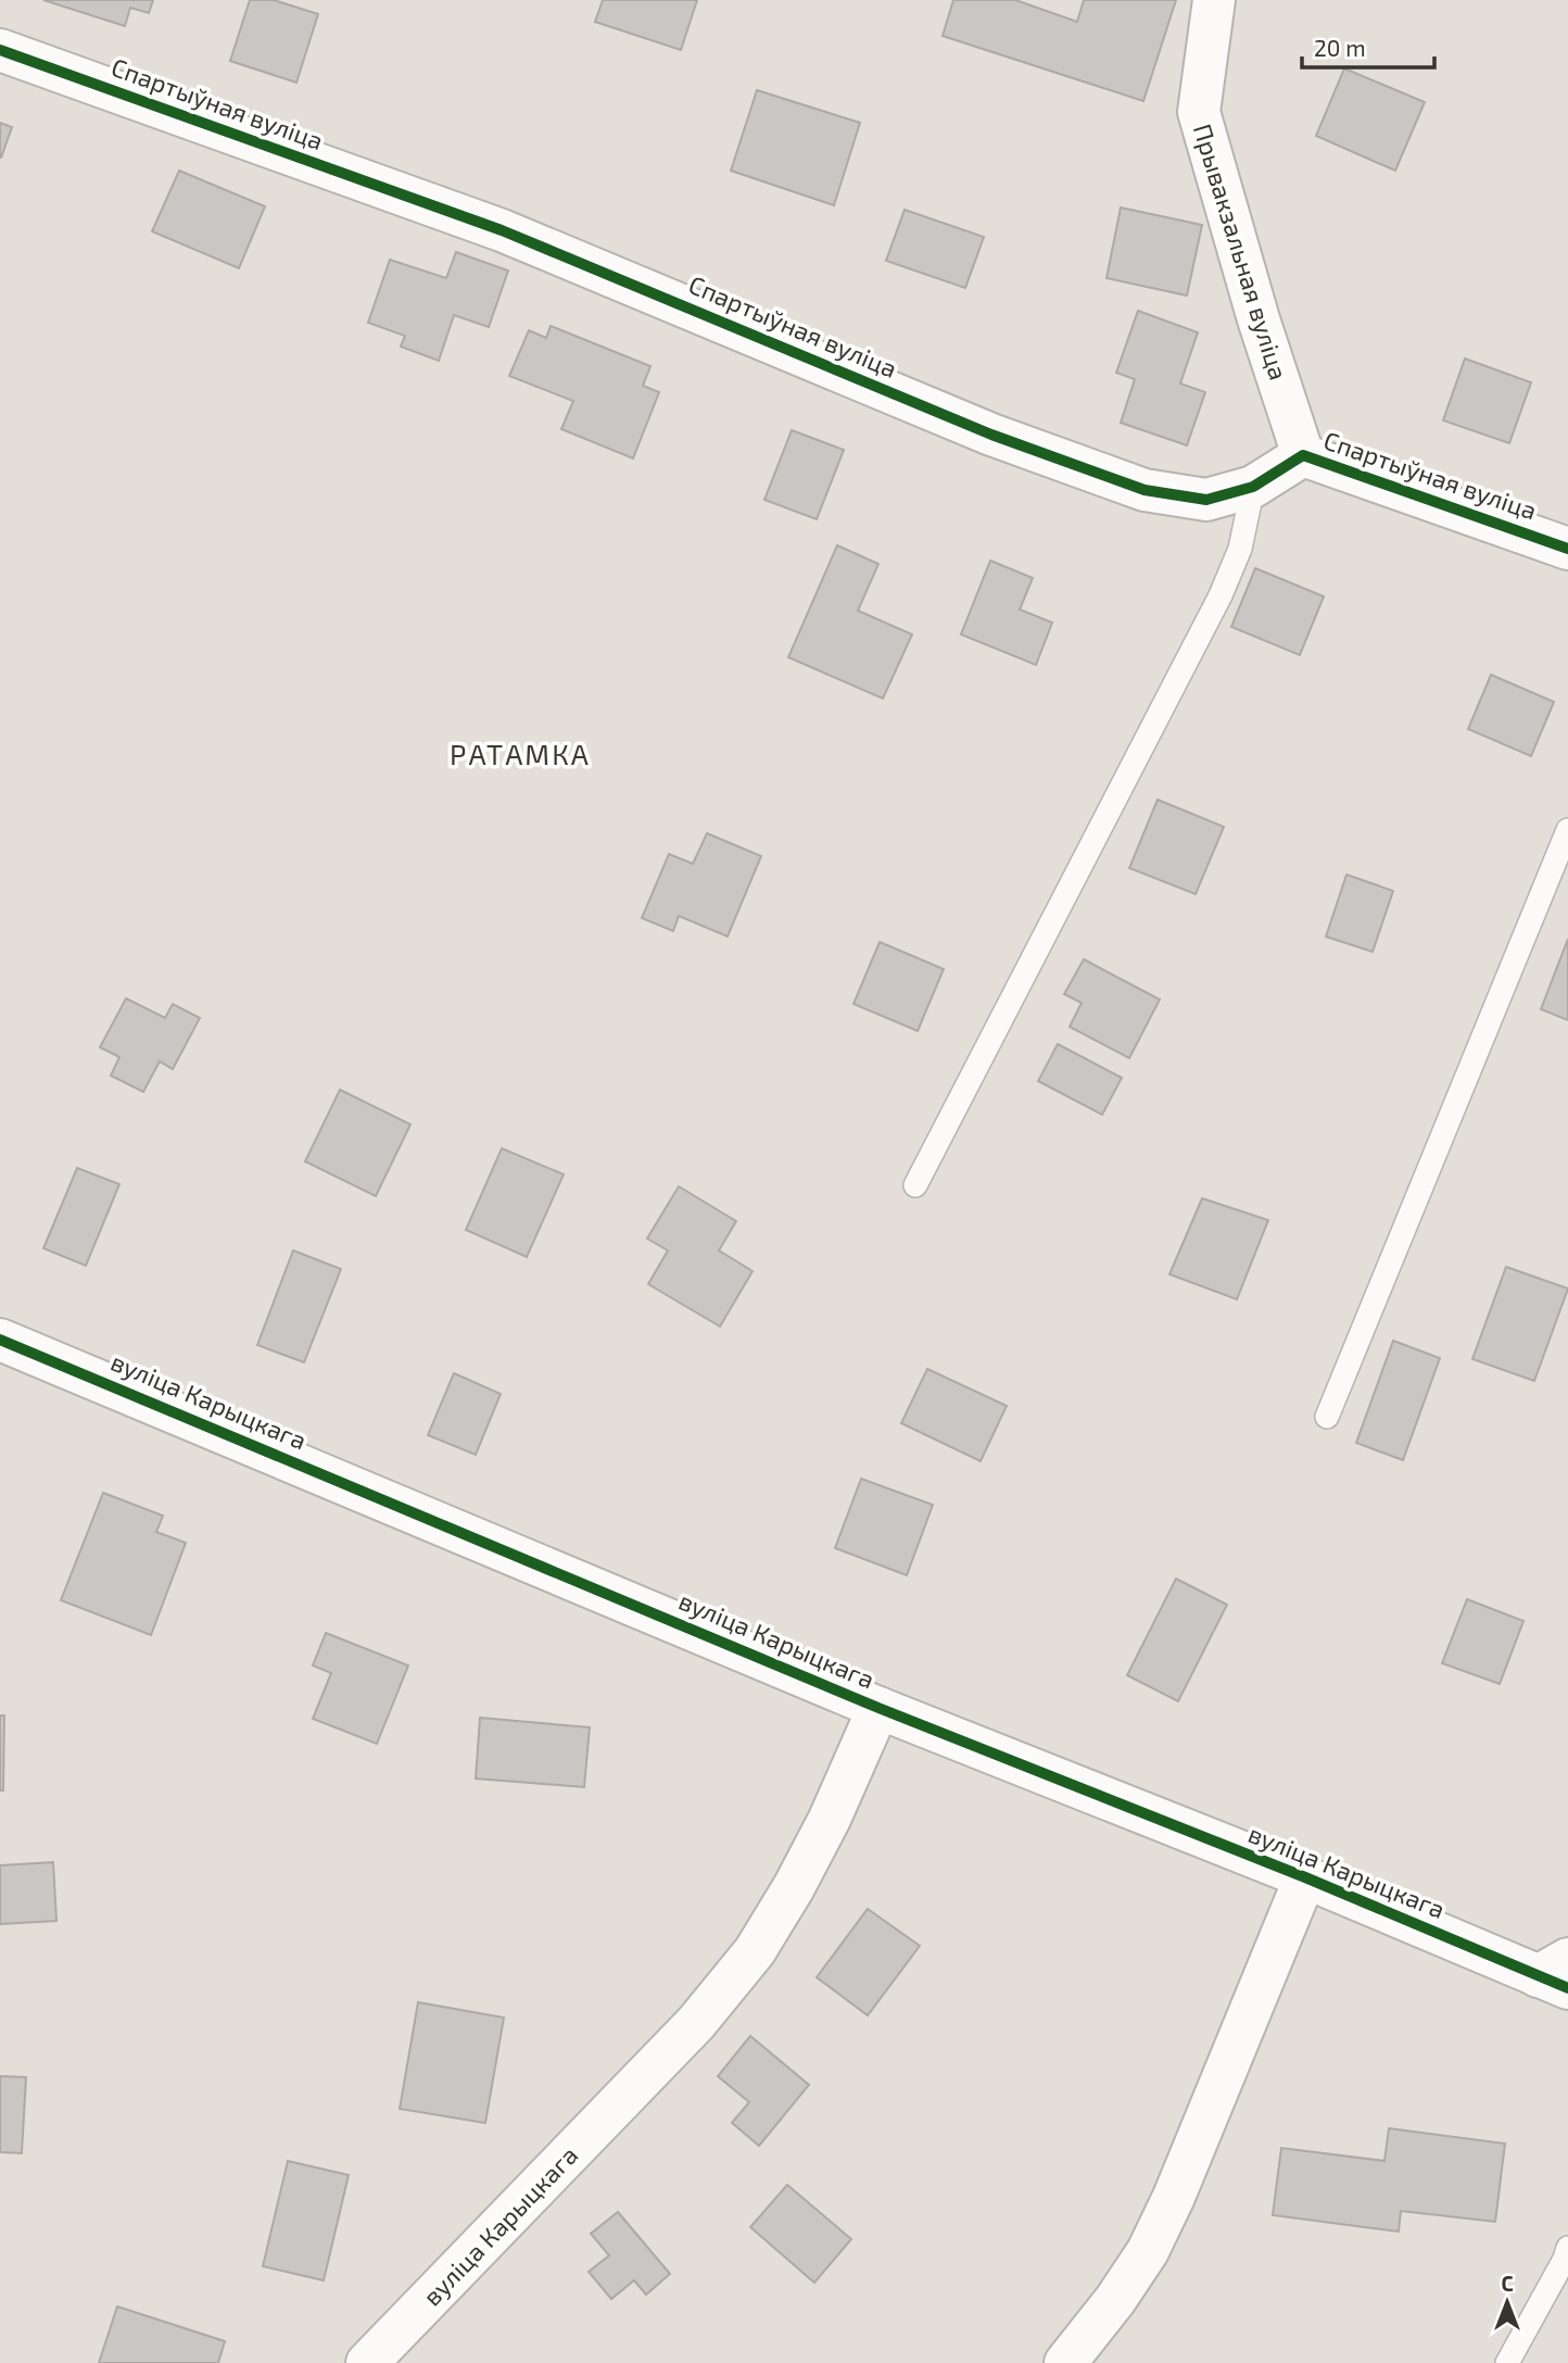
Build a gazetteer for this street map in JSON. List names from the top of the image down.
{
  "streets": {
    "street": ["Спартыўная вуліца", "Прывакзальная вуліца", "вуліца Карыцкага"]
  },
  "crossings": [
    ["Спартыўная вуліца", "Прывакзальная вуліца"]
  ],
  "districts": ["РАТАМКА"],
  "scale_bar": "20 m",
  "north": "top"
}
